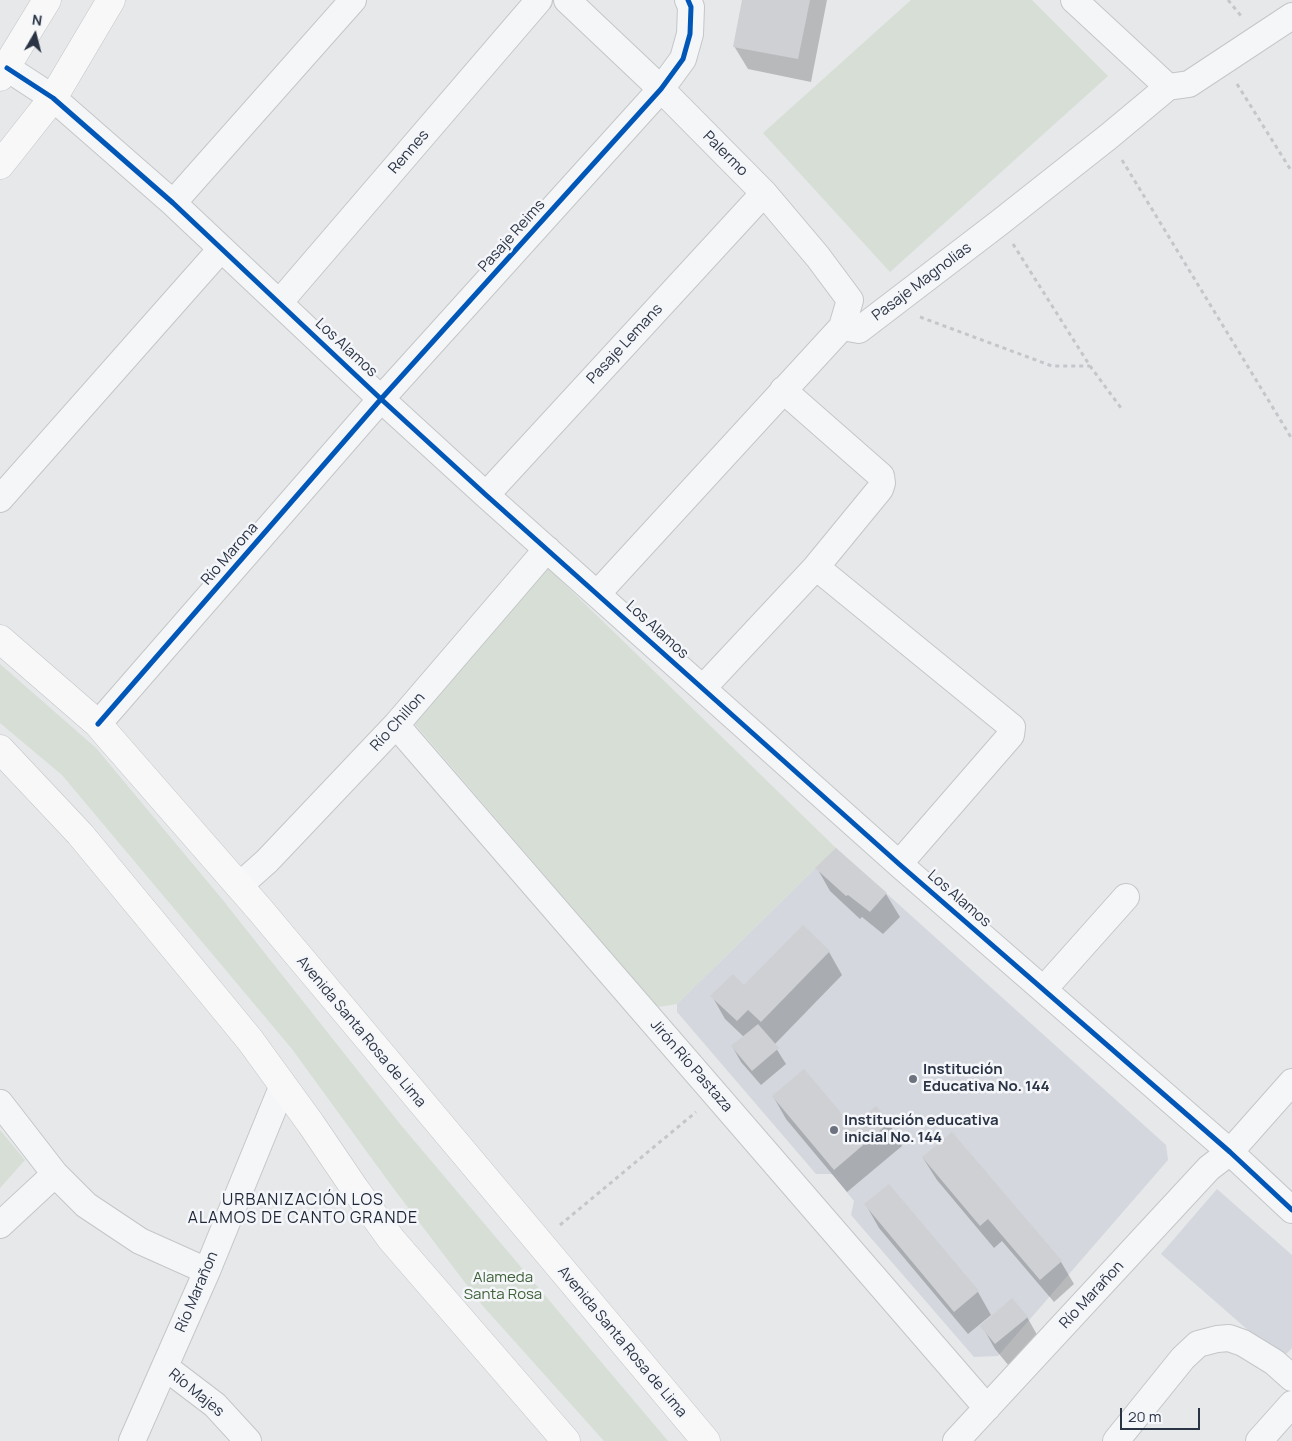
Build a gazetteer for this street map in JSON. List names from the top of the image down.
{
  "streets": {
    "main road": ["Avenida Santa Rosa de Lima"],
    "street": [
      "Rennes",
      "Palermo",
      "Pasaje Reims",
      "Pasaje Magnolias",
      "Pasaje Lemans",
      "Los Alamos",
      "Río Marona",
      "Río Chillon",
      "Jirón Río Pastaza",
      "Río Marañon",
      "Río Majes"
    ]
  },
  "crossings": [
    ["Rennes", "Los Alamos"],
    ["Palermo", "Pasaje Reims"],
    ["Palermo", "Pasaje Magnolias"],
    ["Palermo", "Pasaje Lemans"],
    ["Pasaje Reims", "Los Alamos"],
    ["Pasaje Reims", "Río Marona"],
    ["Pasaje Lemans", "Los Alamos"],
    ["Los Alamos", "Río Marona"],
    ["Los Alamos", "Río Chillon"],
    ["Los Alamos", "Río Marañon"],
    ["Río Marona", "Avenida Santa Rosa de Lima"],
    ["Río Chillon", "Avenida Santa Rosa de Lima"],
    ["Río Chillon", "Jirón Río Pastaza"],
    ["Jirón Río Pastaza", "Río Marañon"],
    ["Río Marañon", "Río Majes"]
  ],
  "districts": ["URBANIZACIÓN LOS ALAMOS DE CANTO GRANDE"],
  "parks": ["Alameda Santa Rosa"],
  "places": ["Institución Educativa No. 144", "Institución educativa inicial No. 144"],
  "scale_bar": "20 m",
  "north": "top"
}
